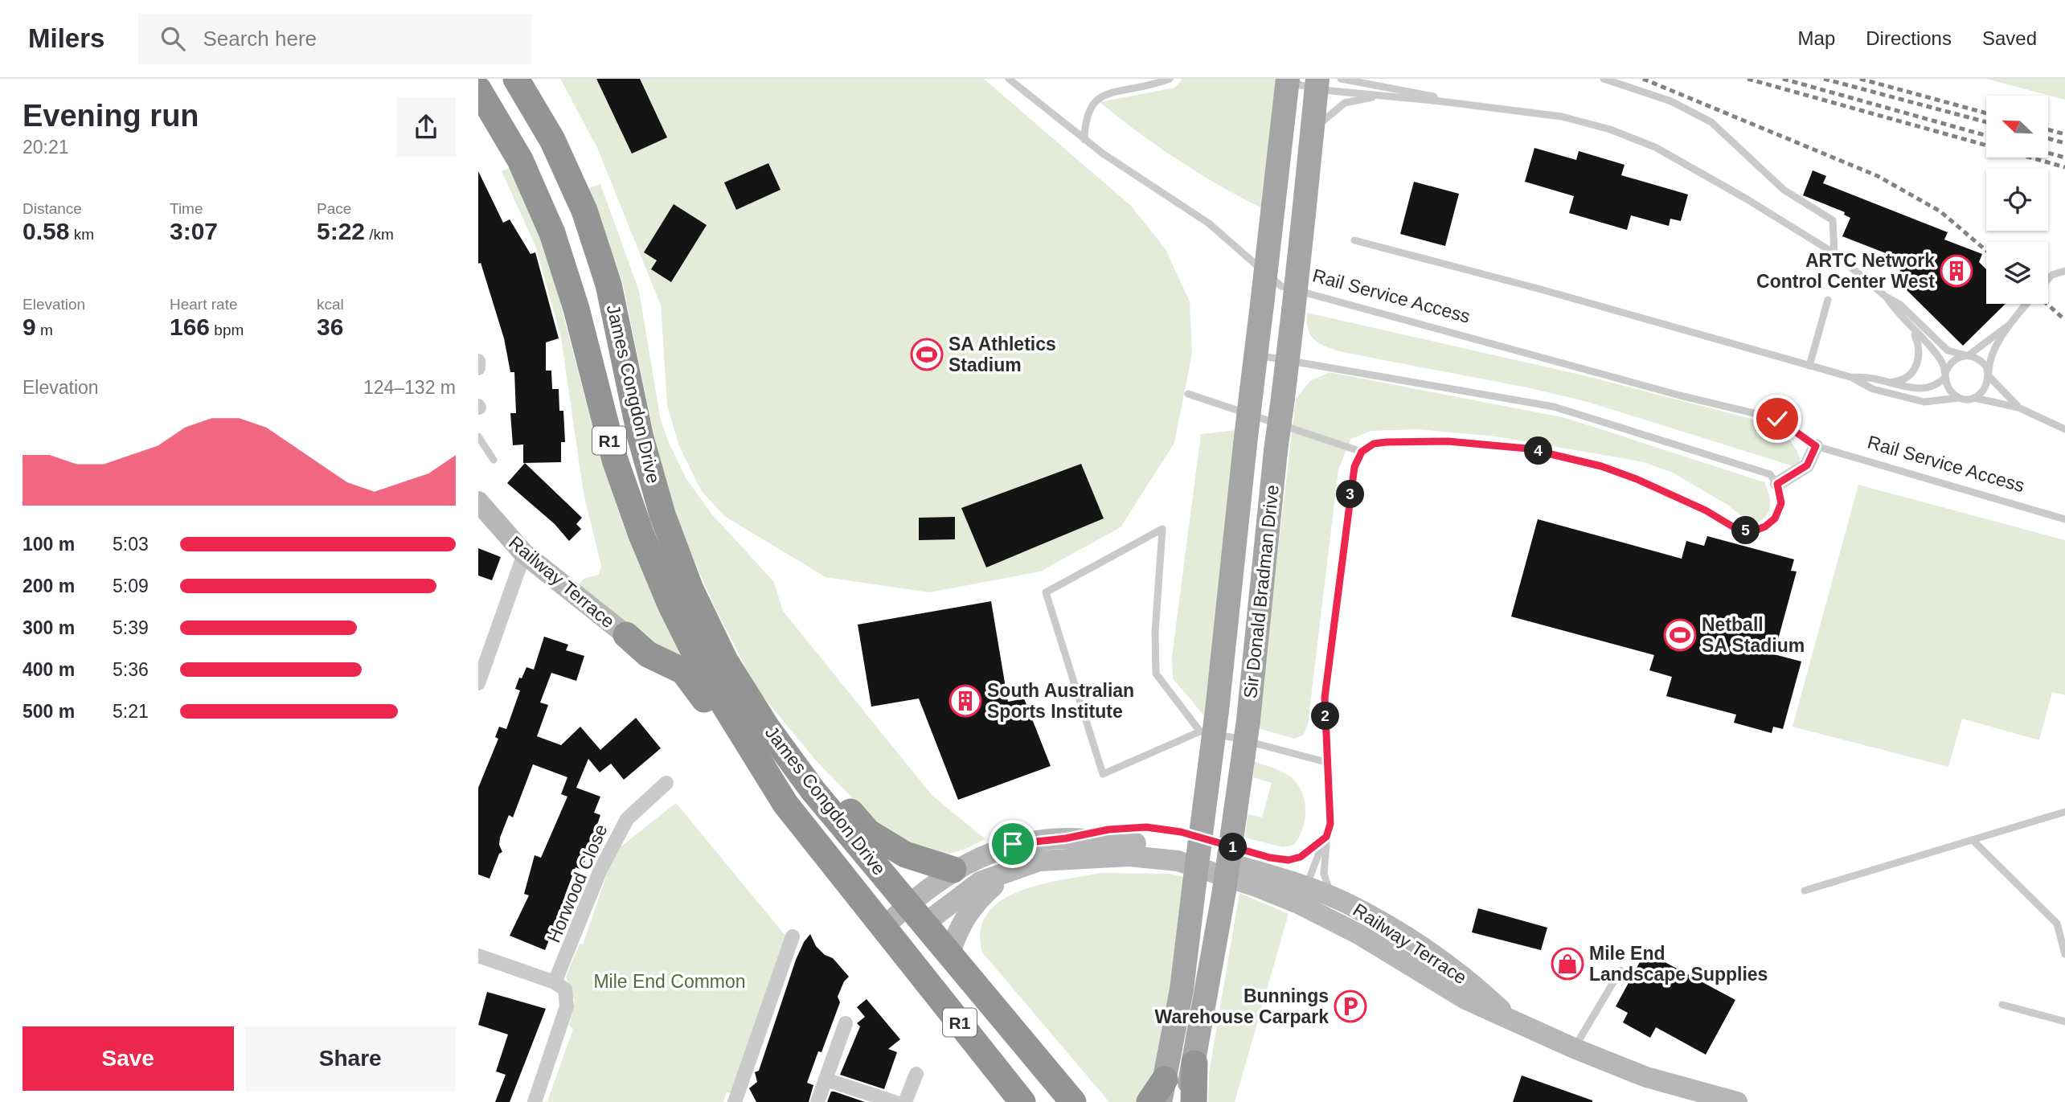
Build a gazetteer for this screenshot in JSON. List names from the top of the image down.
{
  "streets": {
    "highway": ["James Congdon Drive", "R1"],
    "main road": ["Railway Terrace", "Sir Donald Bradman Drive"],
    "street": ["Horwood Close"],
    "lane": ["Rail Service Access"]
  },
  "crossings": [
    ["James Congdon Drive", "Railway Terrace"]
  ],
  "parks": ["Mile End Common"],
  "places": {
    "building": ["ARTC Network Control Center West", "South Australian Sports Institute"],
    "sports": ["SA Athletics Stadium", "Netball SA Stadium"],
    "shop": ["Mile End Landscape Supplies"],
    "parking": ["Bunnings Warehouse Carpark"]
  },
  "north": "top left",
  "page": {
    "header": "Milers",
    "search": "Search here",
    "nav": ["Map", "Directions", "Saved"],
    "heading": ["Evening run", "20:21"],
    "stats": [
      ["Distance", "0.58 km"],
      ["Time", "3:07"],
      ["Pace", "5:22 /km"],
      ["Elevation", "9 m"],
      ["Heart rate", "166 bpm"],
      ["kcal", "36"]
    ],
    "chart": ["Elevation", "124–132 m"],
    "pins": [
      "4",
      "3",
      "5",
      "2",
      "1"
    ],
    "list": [
      {
        "name": "100 m",
        "note": "5:03"
      },
      {
        "name": "200 m",
        "note": "5:09"
      },
      {
        "name": "300 m",
        "note": "5:39"
      },
      {
        "name": "400 m",
        "note": "5:36"
      },
      {
        "name": "500 m",
        "note": "5:21"
      }
    ],
    "buttons": ["Save", "Share"]
  }
}
